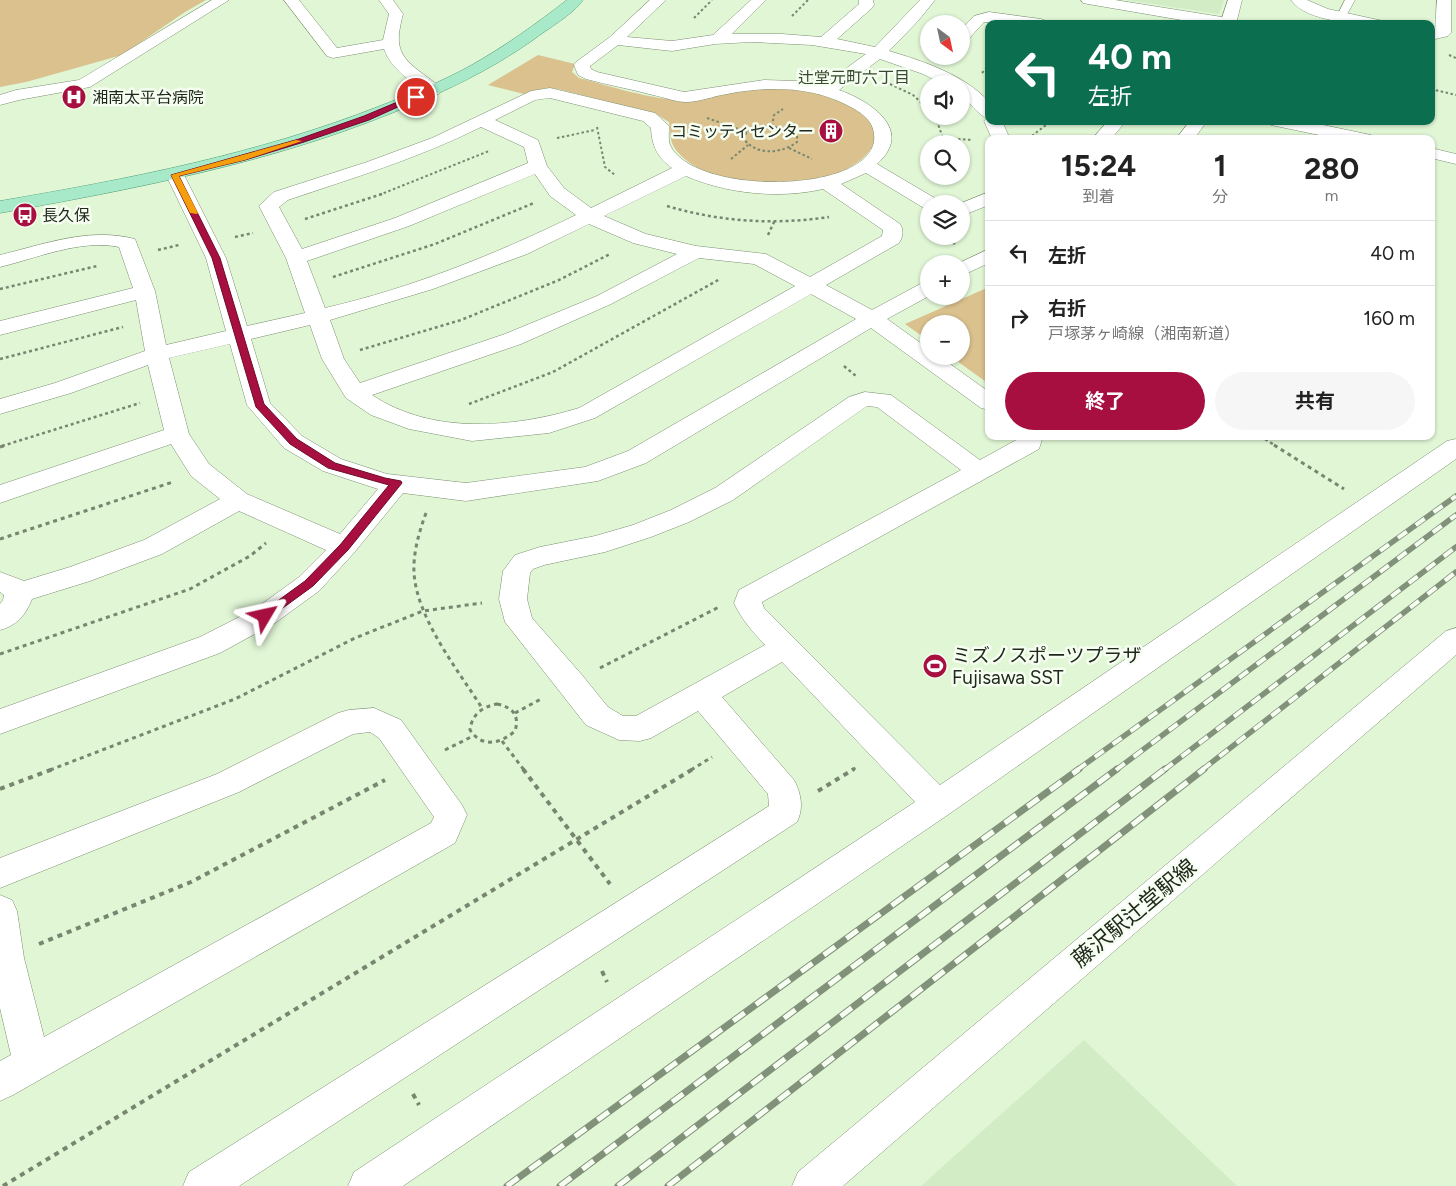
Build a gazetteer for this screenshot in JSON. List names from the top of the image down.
{
  "streets": {
    "street": ["藤沢駅辻堂駅線"]
  },
  "districts": ["辻堂元町六丁目"],
  "places": {
    "hospital": ["湘南太平台病院"],
    "building": ["コミッティセンター"],
    "bus stop": ["長久保"],
    "sports": ["ミズノスポーツプラザ Fujisawa SST"]
  },
  "north": "bottom right",
  "page": {
    "map_buttons": ["+", "−"],
    "turn": ["40 m", "左折"],
    "eta": [
      "15:24",
      "到着",
      "1",
      "分",
      "280",
      "m"
    ],
    "list": [
      {
        "name": "左折",
        "value": "40 m"
      },
      {
        "name": "右折",
        "note": "戸塚茅ヶ崎線（湘南新道）",
        "value": "160 m"
      }
    ],
    "buttons": ["終了", "共有"]
  }
}
